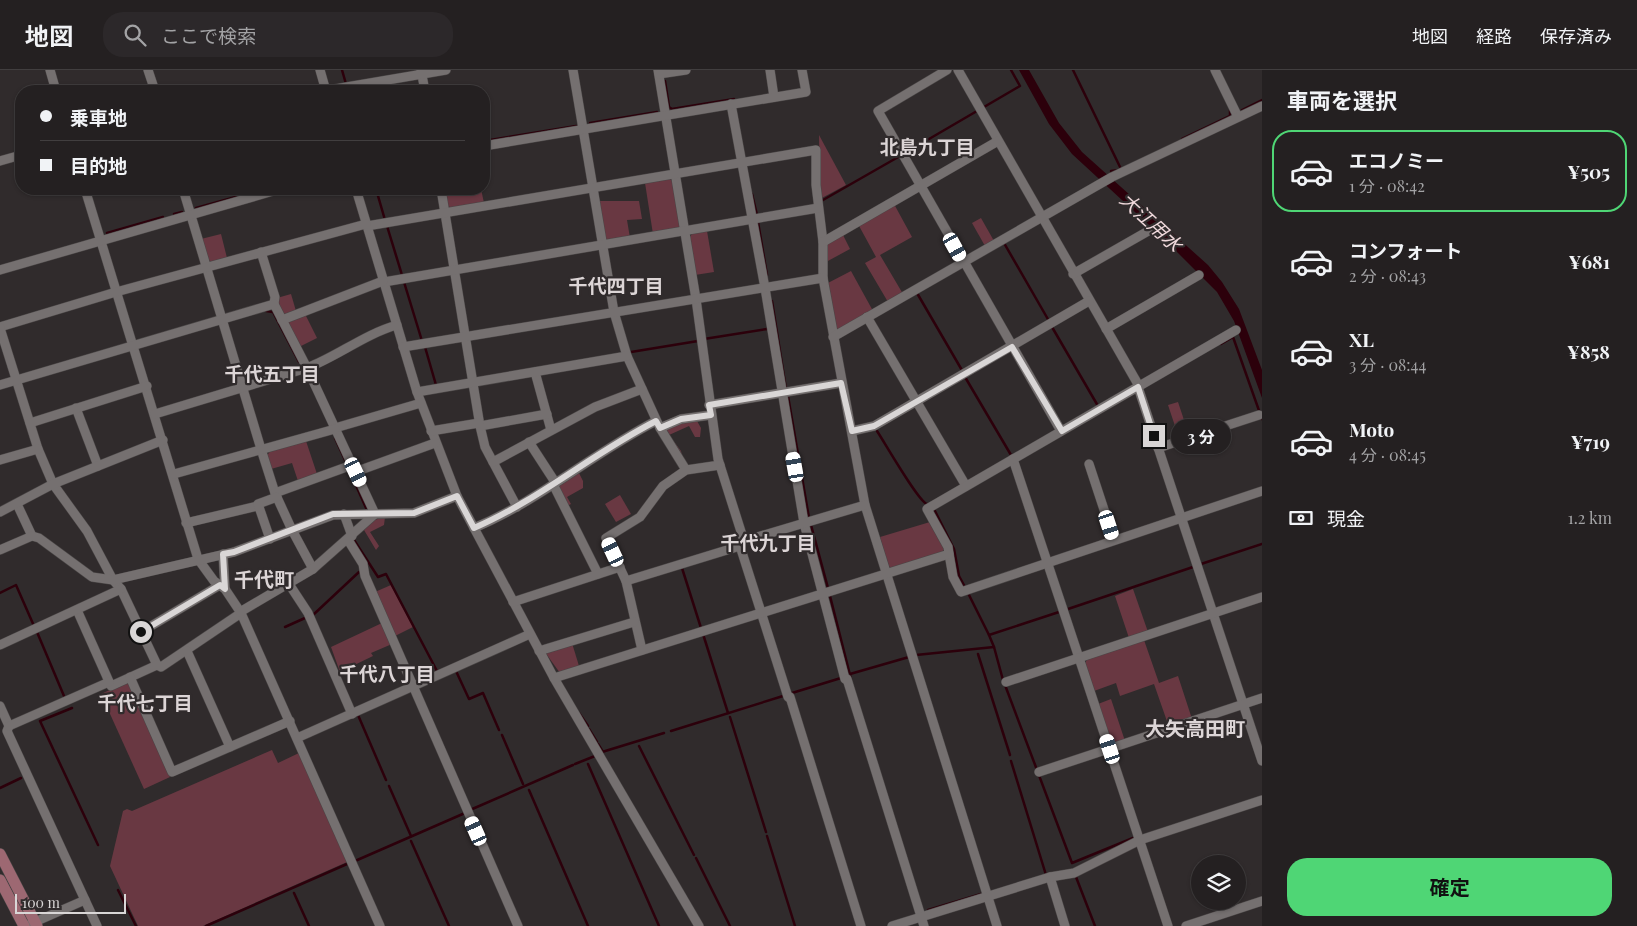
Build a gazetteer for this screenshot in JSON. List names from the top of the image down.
{
  "districts": [
    "北島九丁目",
    "千代四丁目",
    "千代五丁目",
    "千代九丁目",
    "千代町",
    "千代八丁目",
    "千代七丁目",
    "大矢高田町"
  ],
  "water": ["大江用水"],
  "scale_bar": "100 m",
  "page": {
    "header": "地図",
    "search": "ここで検索",
    "nav": ["地図", "経路", "保存済み"],
    "heading": "車両を選択",
    "banner": ["乗車地", "目的地"],
    "list": [
      {
        "name": "エコノミー",
        "note": "1 分 · 08:42",
        "value": "¥505"
      },
      {
        "name": "コンフォート",
        "note": "2 分 · 08:43",
        "value": "¥681"
      },
      {
        "name": "XL",
        "note": "3 分 · 08:44",
        "value": "¥858"
      },
      {
        "name": "Moto",
        "note": "4 分 · 08:45",
        "value": "¥719"
      }
    ],
    "bubble": "3 分",
    "pay": ["現金", "1.2 km"],
    "buttons": "確定",
    "scale": "100 m"
  }
}
